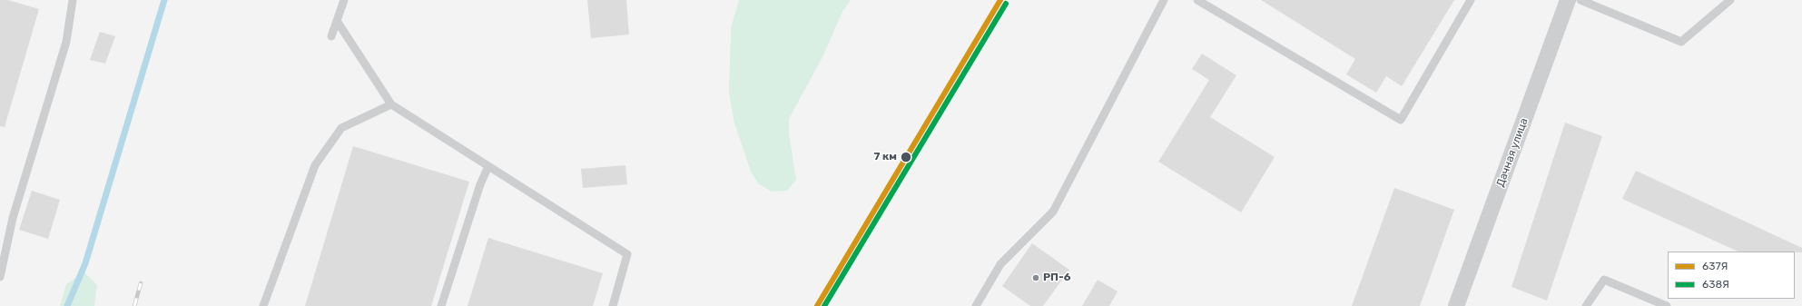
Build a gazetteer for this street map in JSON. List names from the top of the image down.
{
  "streets": {
    "street": ["Дачная улица"]
  },
  "places": ["7 км", "РП-6"],
  "lines": ["transit line 637Я", "transit line 638Я"],
  "legend": ["637Я", "638Я"]
}
